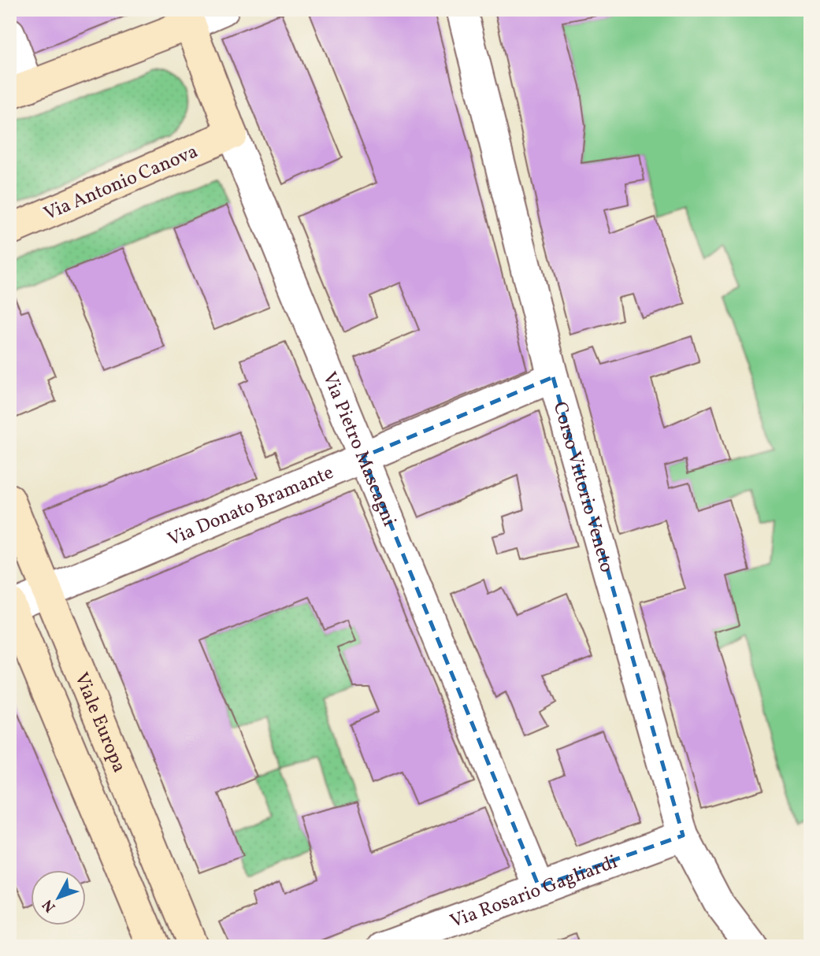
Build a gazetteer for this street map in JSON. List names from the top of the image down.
{
  "streets": {
    "main road": ["Via Antonio Canova", "Via Pietro Mascagni", "Viale Europa"],
    "street": ["Corso Vittorio Veneto", "Via Donato Bramante", "Via Rosario Gagliardi"]
  },
  "crossings": [
    ["Via Antonio Canova", "Via Pietro Mascagni"],
    ["Via Pietro Mascagni", "Via Donato Bramante"],
    ["Via Pietro Mascagni", "Via Rosario Gagliardi"],
    ["Corso Vittorio Veneto", "Via Donato Bramante"],
    ["Corso Vittorio Veneto", "Via Rosario Gagliardi"],
    ["Via Donato Bramante", "Viale Europa"]
  ],
  "north": "bottom left"
}
